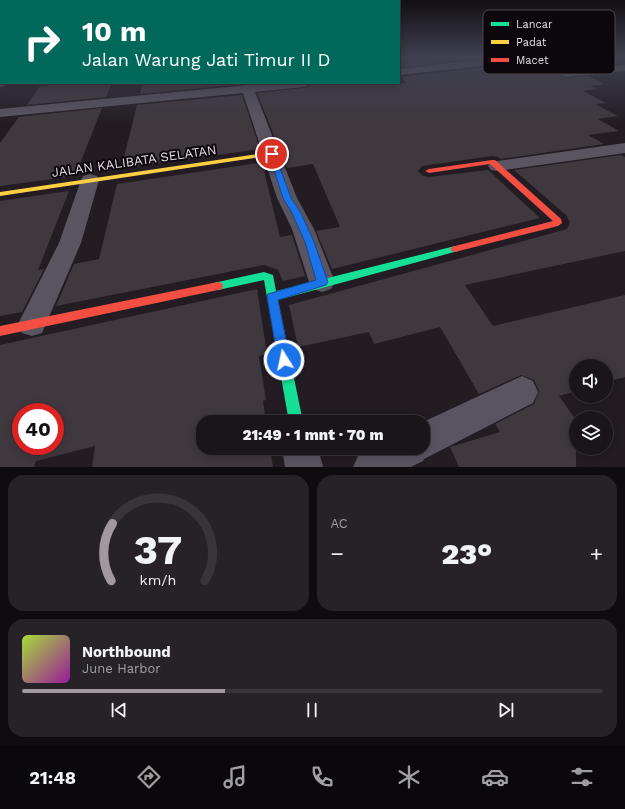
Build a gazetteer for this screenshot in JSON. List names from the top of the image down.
{
  "streets": {
    "street": ["JALAN KALIBATA SELATAN"]
  },
  "legend": ["Lancar", "Padat", "Macet"],
  "page": {
    "turn": ["10 m", "Jalan Warung Jati Timur II D"],
    "limit": "40",
    "trip": "21:49 · 1 mnt · 70 m",
    "tile": "AC",
    "heat": ["−", "23°", "+"],
    "song": ["Northbound", "June Harbor"],
    "tabs": "21:48",
    "gauge": ["37", "km/h"]
  }
}
